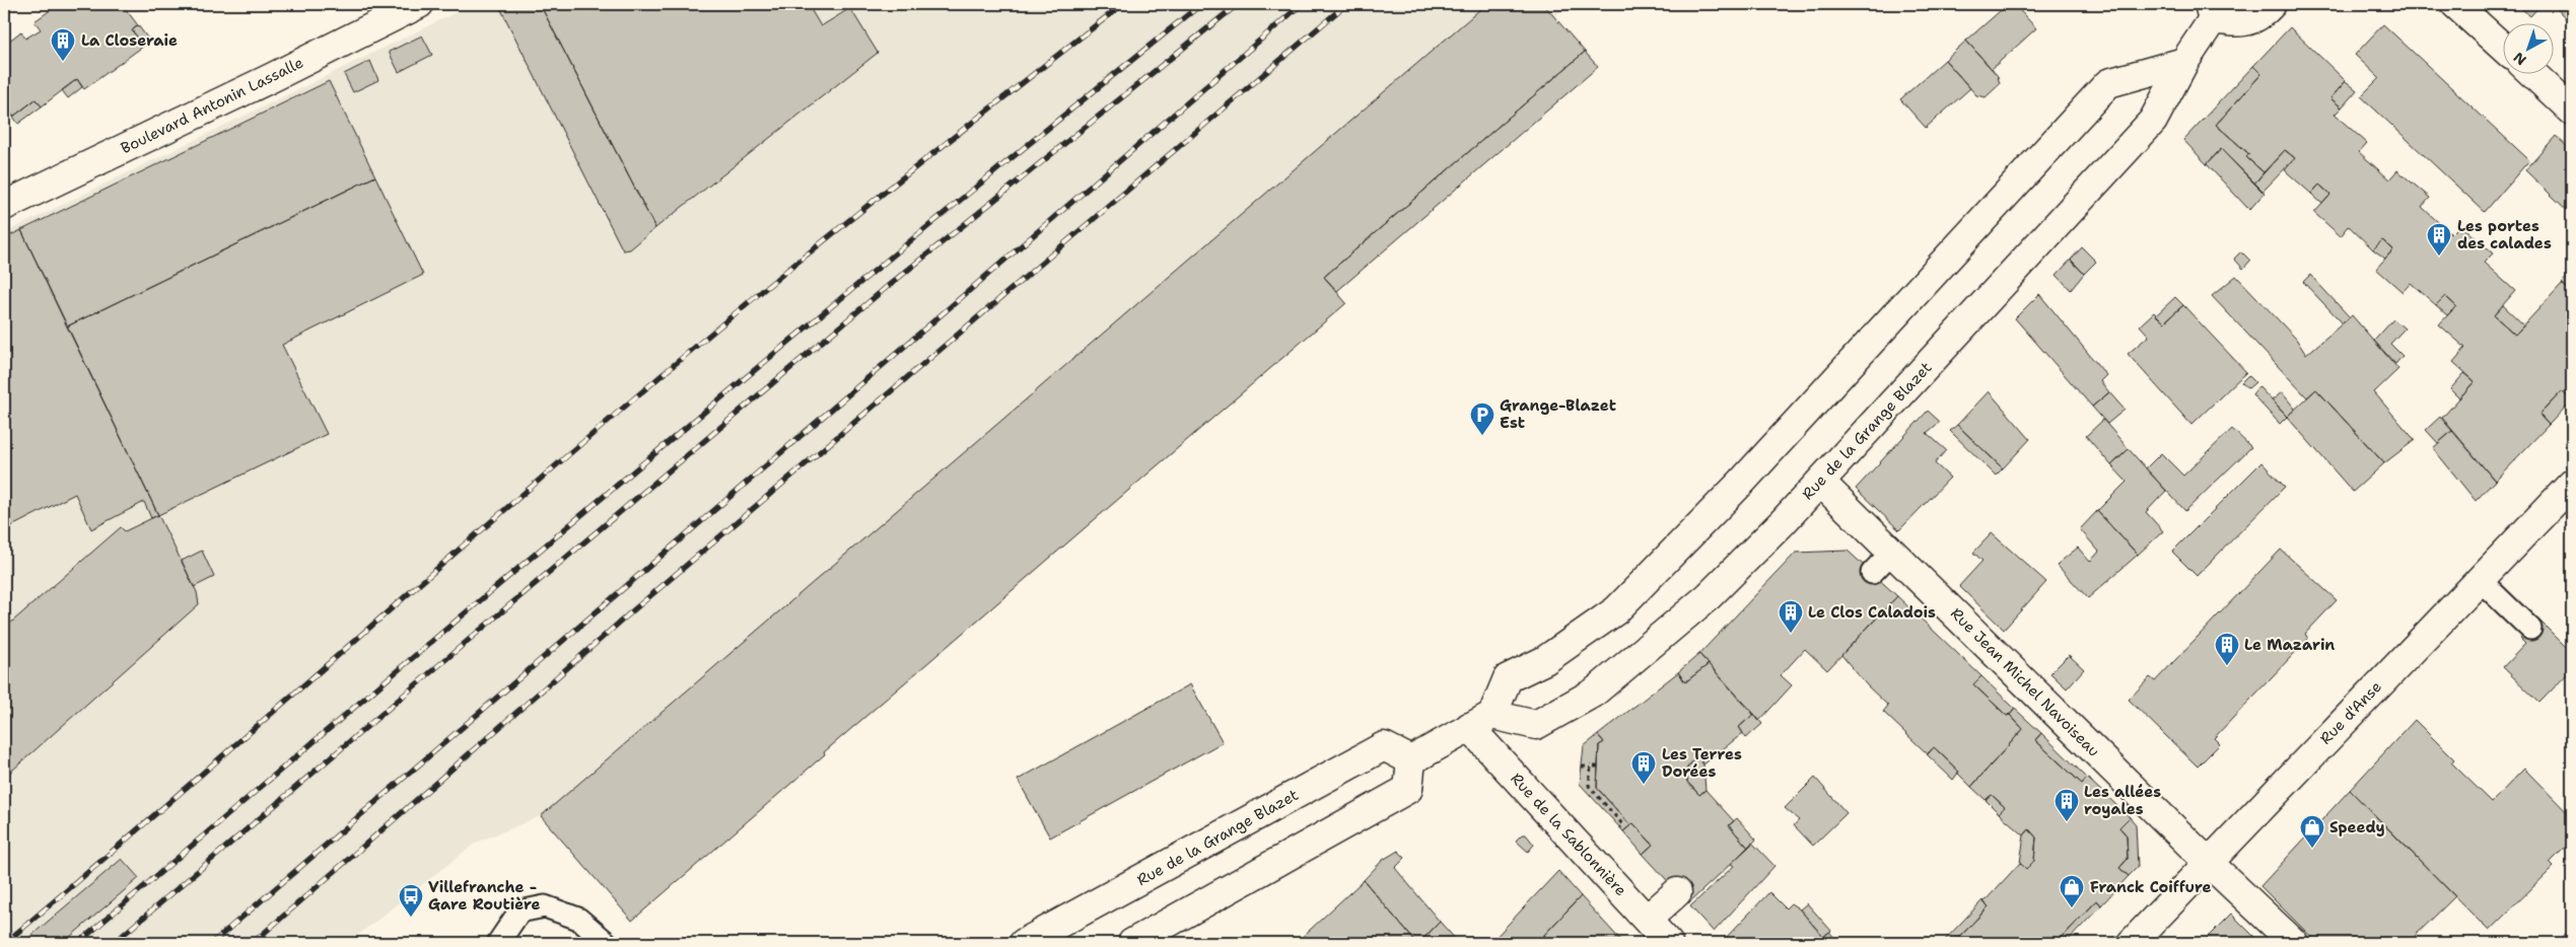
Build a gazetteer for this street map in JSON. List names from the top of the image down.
{
  "streets": {
    "street": [
      "Boulevard Antonin Lassalle",
      "Rue de la Grange Blazet",
      "Rue Jean Michel Navoiseau",
      "Rue d'Anse",
      "Rue de la Sablonnière"
    ]
  },
  "crossings": [
    ["Rue de la Grange Blazet", "Rue Jean Michel Navoiseau"],
    ["Rue Jean Michel Navoiseau", "Rue d'Anse"]
  ],
  "places": {
    "building": [
      "La Closeraie",
      "Les portes des calades",
      "Le Clos Caladois",
      "Le Mazarin",
      "Les Terres Dorées",
      "Les allées royales"
    ],
    "parking": ["Grange-Blazet Est"],
    "shop": ["Speedy", "Franck Coiffure"],
    "bus stop": ["Villefranche - Gare Routière"]
  },
  "north": "bottom left"
}
